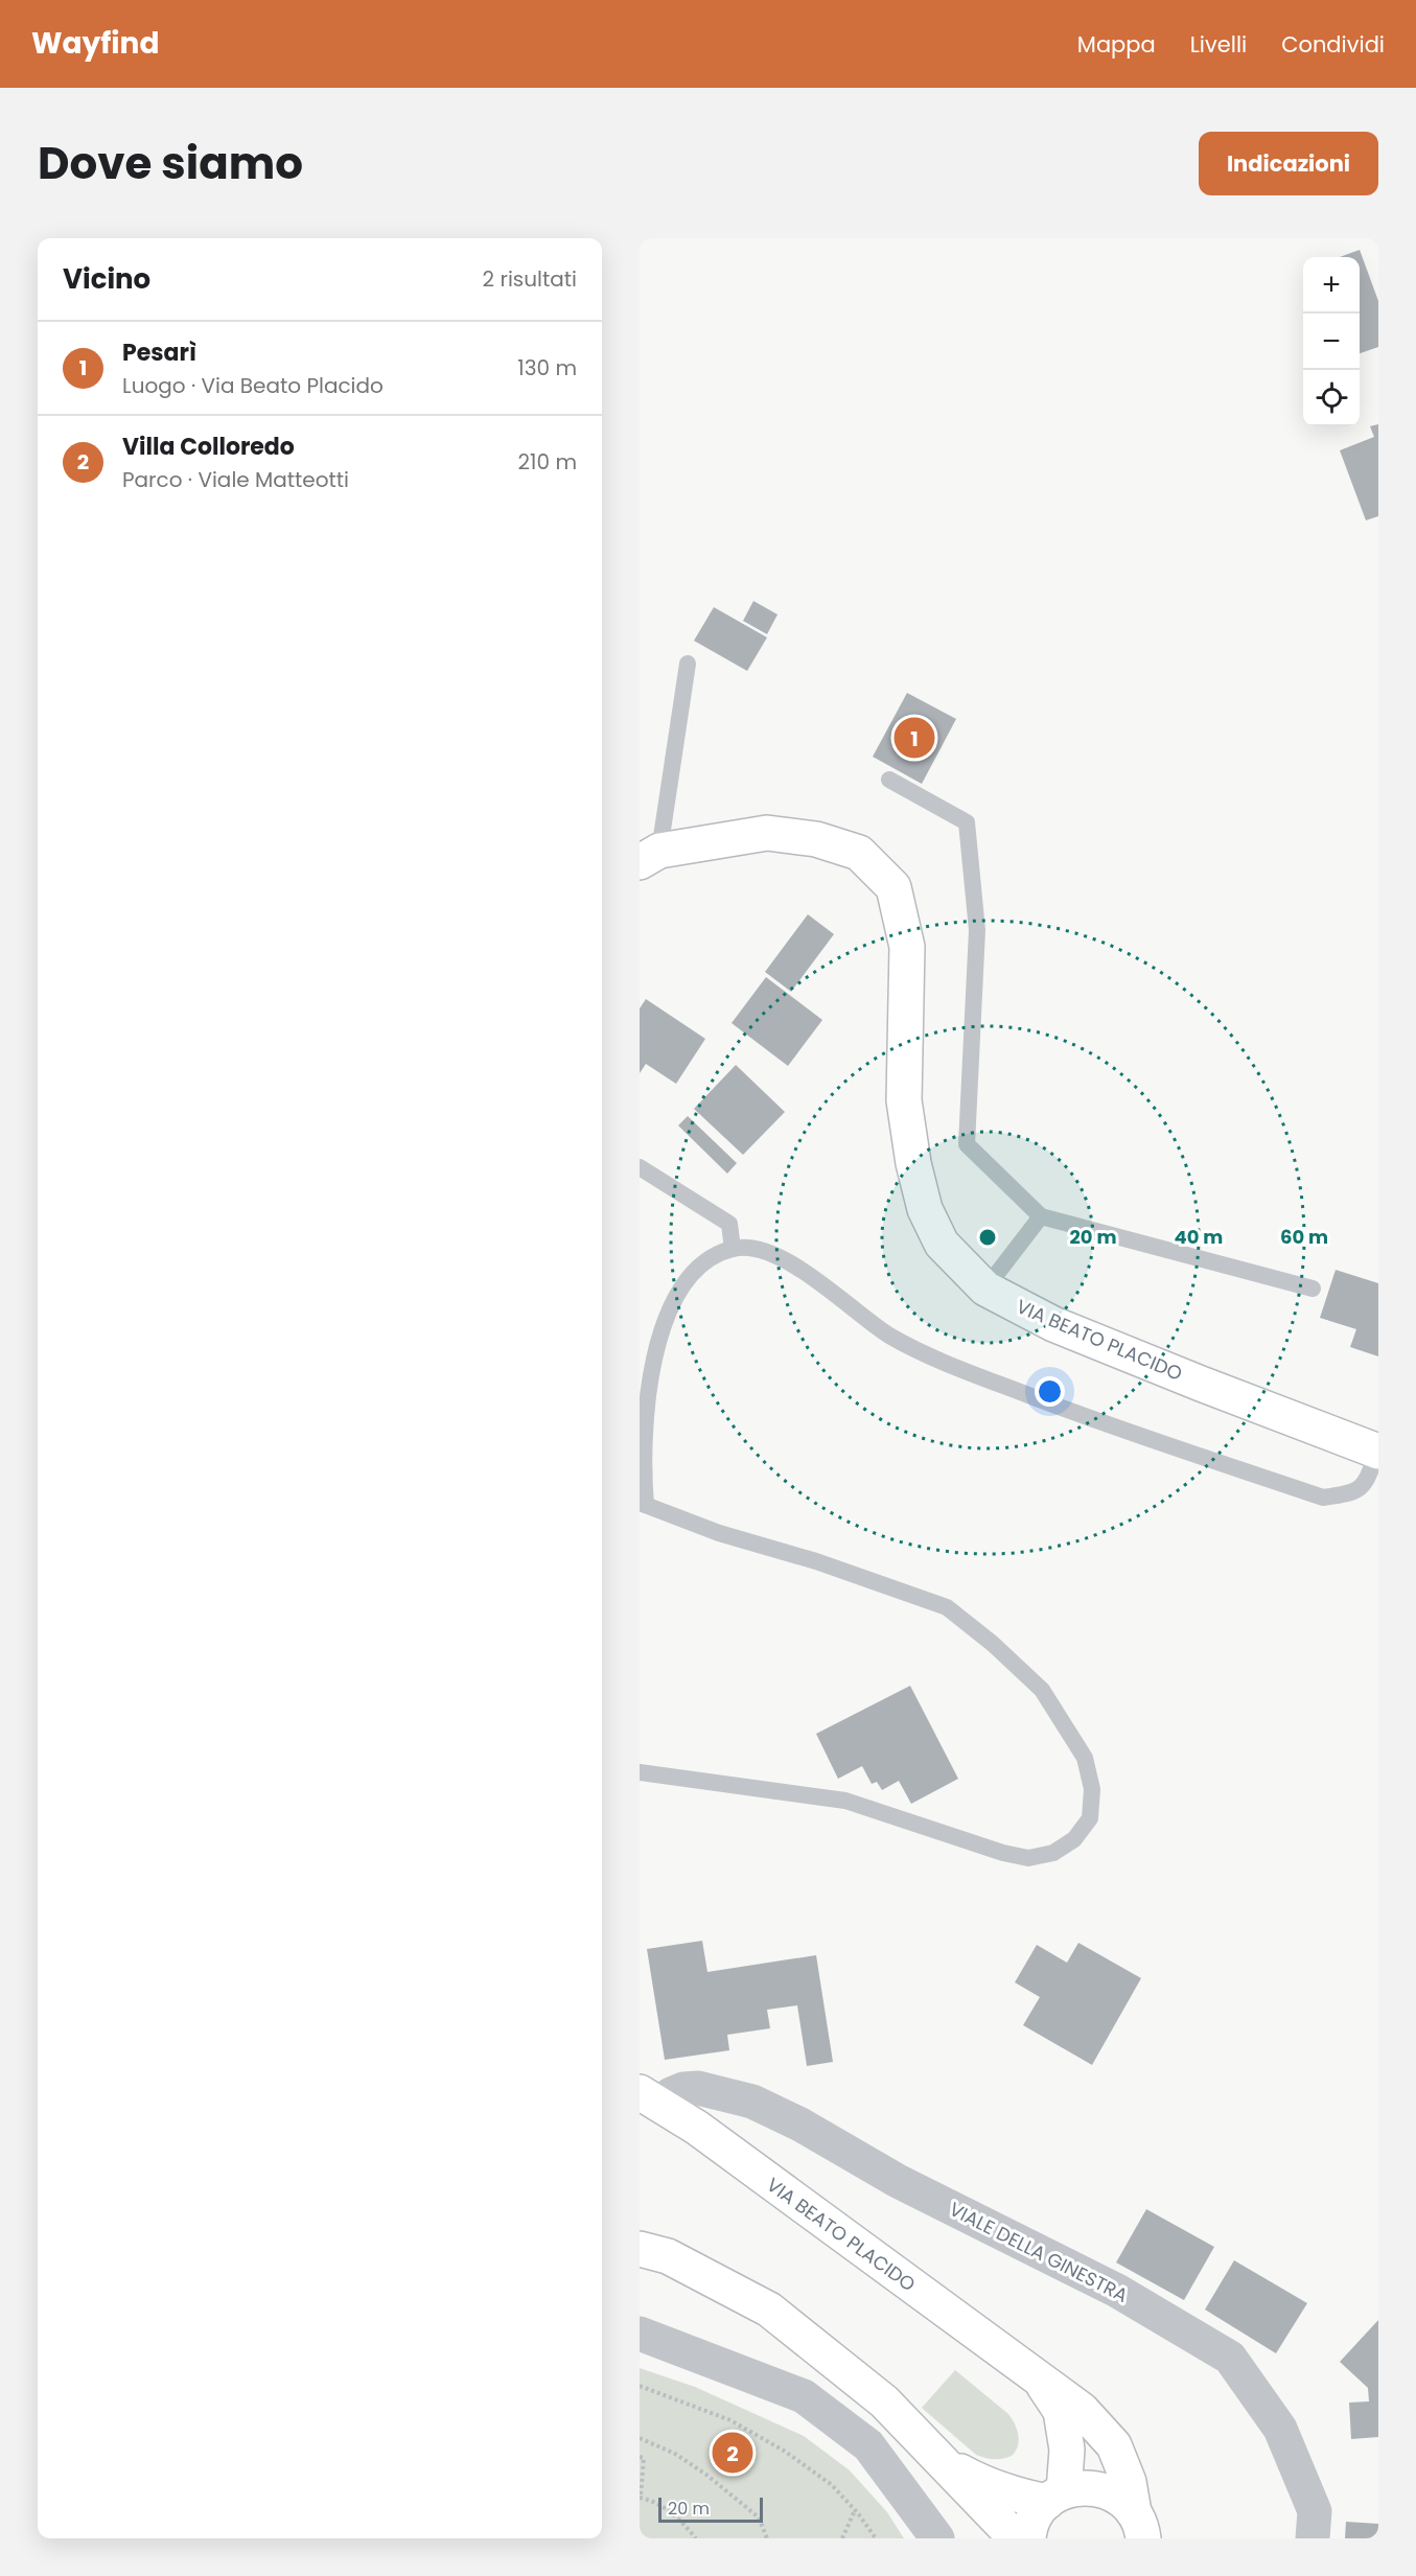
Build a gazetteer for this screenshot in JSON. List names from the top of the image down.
{
  "streets": {
    "main road": ["VIA BEATO PLACIDO"],
    "street": ["VIALE DELLA GINESTRA"]
  },
  "crossings": [
    ["VIA BEATO PLACIDO", "VIALE DELLA GINESTRA"]
  ],
  "scale_bar": "20 m",
  "page": {
    "header": "Wayfind",
    "nav": ["Mappa", "Livelli", "Condividi"],
    "title": "Dove siamo",
    "buttons": "Indicazioni",
    "heading": ["Vicino", "2 risultati"],
    "map_buttons": ["+", "−"],
    "list": [
      {
        "mark": "1",
        "name": "Pesarì",
        "note": "Luogo · Via Beato Placido",
        "value": "130 m"
      },
      {
        "mark": "2",
        "name": "Villa Colloredo",
        "note": "Parco · Viale Matteotti",
        "value": "210 m"
      }
    ],
    "pins": ["1", "2"],
    "scale": "20 m"
  },
  "rings": ["20 m", "40 m", "60 m"]
}
